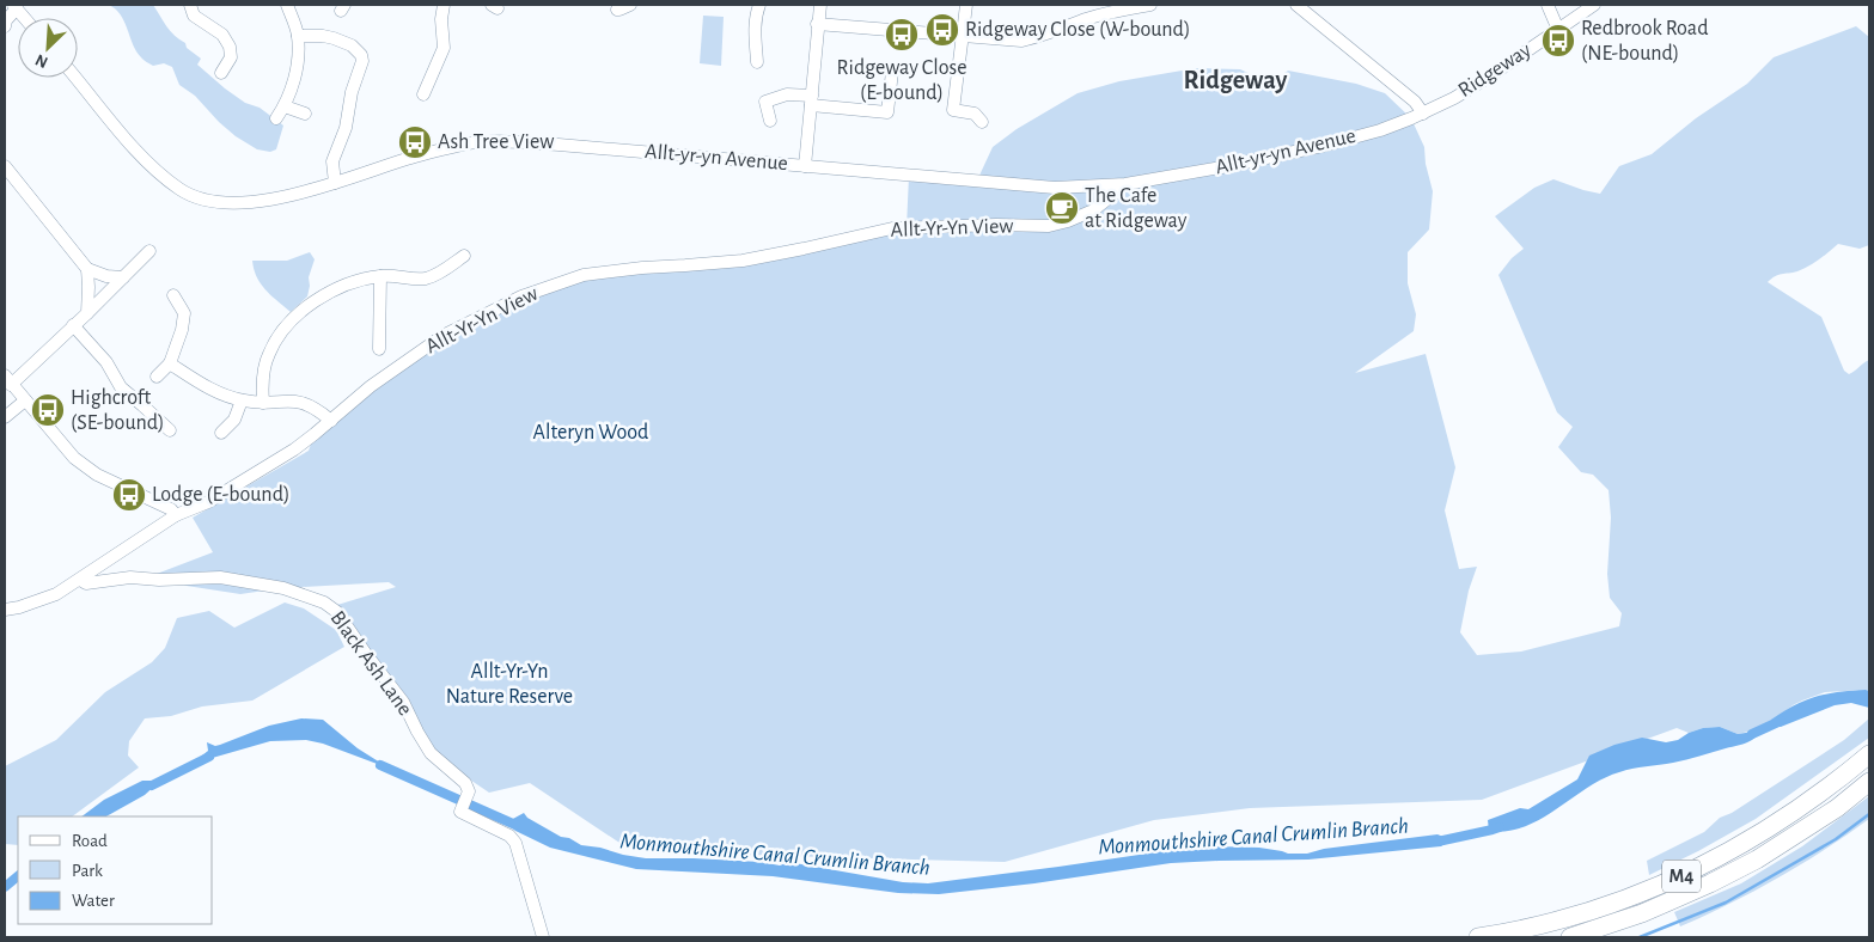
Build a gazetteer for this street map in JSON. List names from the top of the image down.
{
  "streets": {
    "highway": ["M4"],
    "street": [
      "Ridgeway",
      "Allt-yr-yn Avenue",
      "Allt-Yr-Yn View",
      "Black Ash Lane"
    ]
  },
  "crossings": [
    ["Ridgeway", "Allt-yr-yn Avenue"],
    ["Allt-yr-yn Avenue", "Allt-Yr-Yn View"],
    ["Allt-Yr-Yn View", "Black Ash Lane"]
  ],
  "districts": ["Ridgeway"],
  "water": ["Monmouthshire Canal Crumlin Branch"],
  "parks": ["Alteryn Wood", "Allt-Yr-Yn Nature Reserve"],
  "places": {
    "bus stop": [
      "Ridgeway Close (W-bound)",
      "Ridgeway Close (E-bound)",
      "Redbrook Road (NE-bound)",
      "Ash Tree View",
      "Highcroft (SE-bound)",
      "Lodge (E-bound)"
    ],
    "cafe": ["The Cafe at Ridgeway"]
  },
  "legend": ["Road", "Park", "Water"],
  "north": "bottom left"
}
